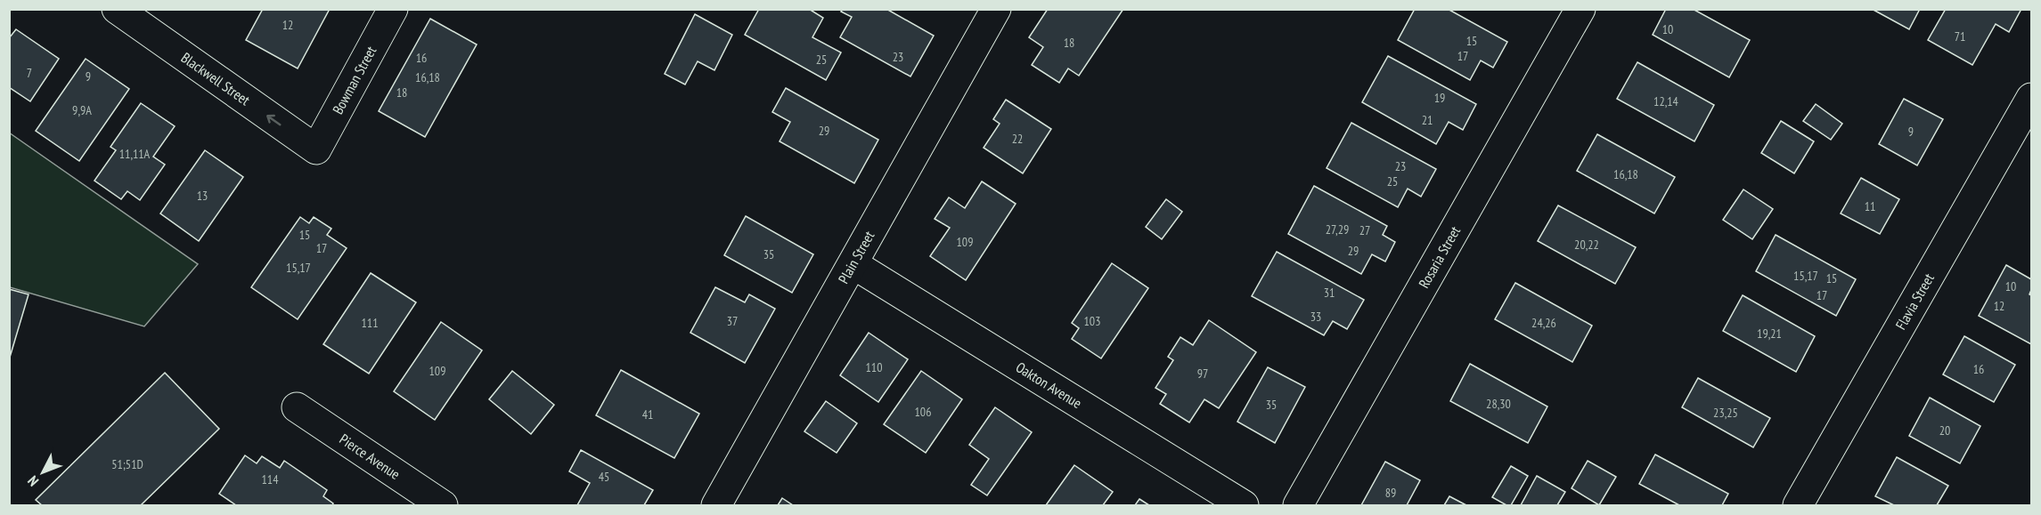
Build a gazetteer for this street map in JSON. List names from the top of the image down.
{
  "streets": {
    "street": [
      "Blackwell Street",
      "Bowman Street",
      "Plain Street",
      "Rosaria Street",
      "Flavia Street",
      "Oakton Avenue",
      "Pierce Avenue"
    ]
  },
  "crossings": [
    ["Blackwell Street", "Bowman Street"],
    ["Plain Street", "Oakton Avenue"]
  ],
  "one_way": ["Blackwell Street"],
  "house_numbers": [
    "12",
    "10",
    "71",
    "15",
    "18",
    "17",
    "23",
    "16",
    "25",
    "7",
    "9",
    "16,18",
    "18",
    "19",
    "12,14",
    "9,9A",
    "21",
    "29",
    "9",
    "22",
    "11,11A",
    "23",
    "16,18",
    "25",
    "13",
    "11",
    "27,29",
    "27",
    "15",
    "109",
    "20,22",
    "17",
    "29",
    "35",
    "15,17",
    "15,17",
    "15",
    "10",
    "31",
    "17",
    "12",
    "33",
    "37",
    "103",
    "111",
    "24,26",
    "19,21",
    "110",
    "16",
    "109",
    "97",
    "28,30",
    "35",
    "106",
    "23,25",
    "41",
    "20",
    "51;51D",
    "45",
    "114",
    "89"
  ],
  "north": "bottom left"
}
